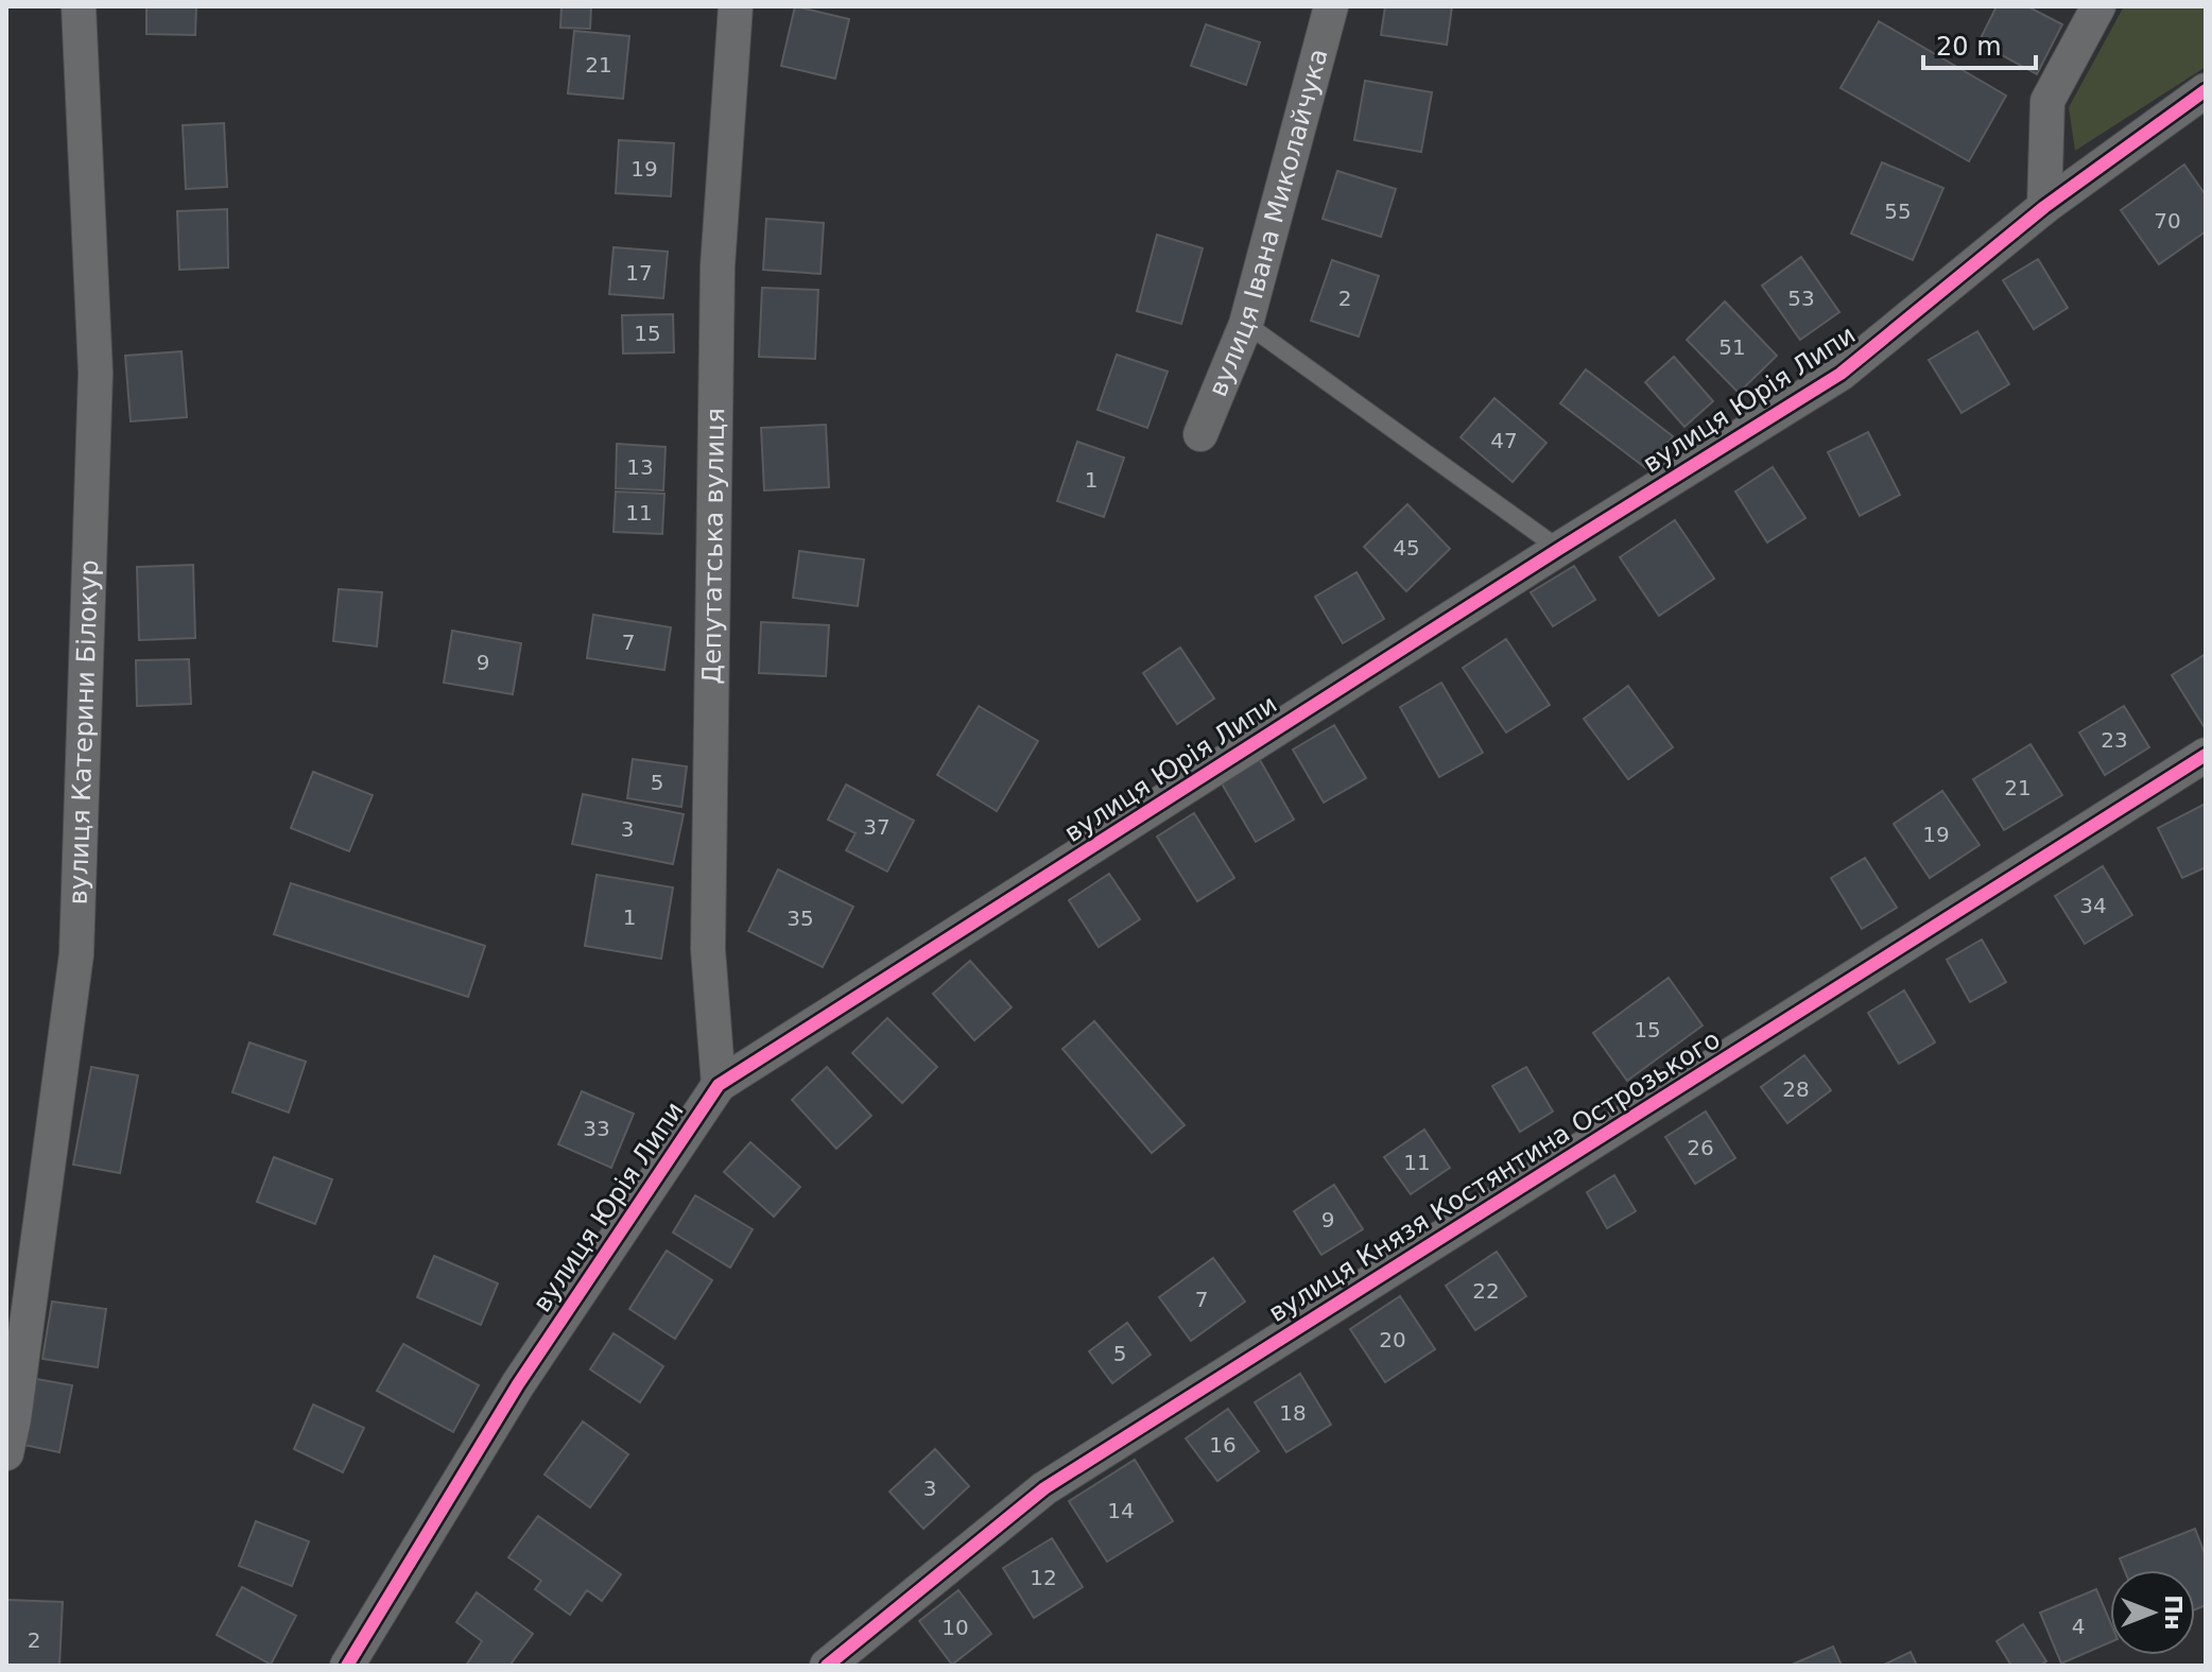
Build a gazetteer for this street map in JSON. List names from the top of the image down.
{
  "streets": {
    "street": [
      "вулиця Івана Миколайчука",
      "вулиця Юрія Липи",
      "Депутатська вулиця",
      "вулиця Катерини Білокур",
      "вулиця Князя Костянтина Острозького"
    ]
  },
  "crossings": [
    ["вулиця Юрія Липи", "Депутатська вулиця"]
  ],
  "house_numbers": [
    "21",
    "19",
    "55",
    "70",
    "17",
    "2",
    "53",
    "15",
    "51",
    "47",
    "13",
    "1",
    "11",
    "45",
    "7",
    "9",
    "23",
    "5",
    "21",
    "37",
    "3",
    "19",
    "34",
    "1",
    "35",
    "15",
    "28",
    "33",
    "26",
    "11",
    "9",
    "22",
    "7",
    "20",
    "5",
    "18",
    "16",
    "3",
    "14",
    "12",
    "4",
    "10",
    "2"
  ],
  "scale_bar": "20 m",
  "north": "right"
}
